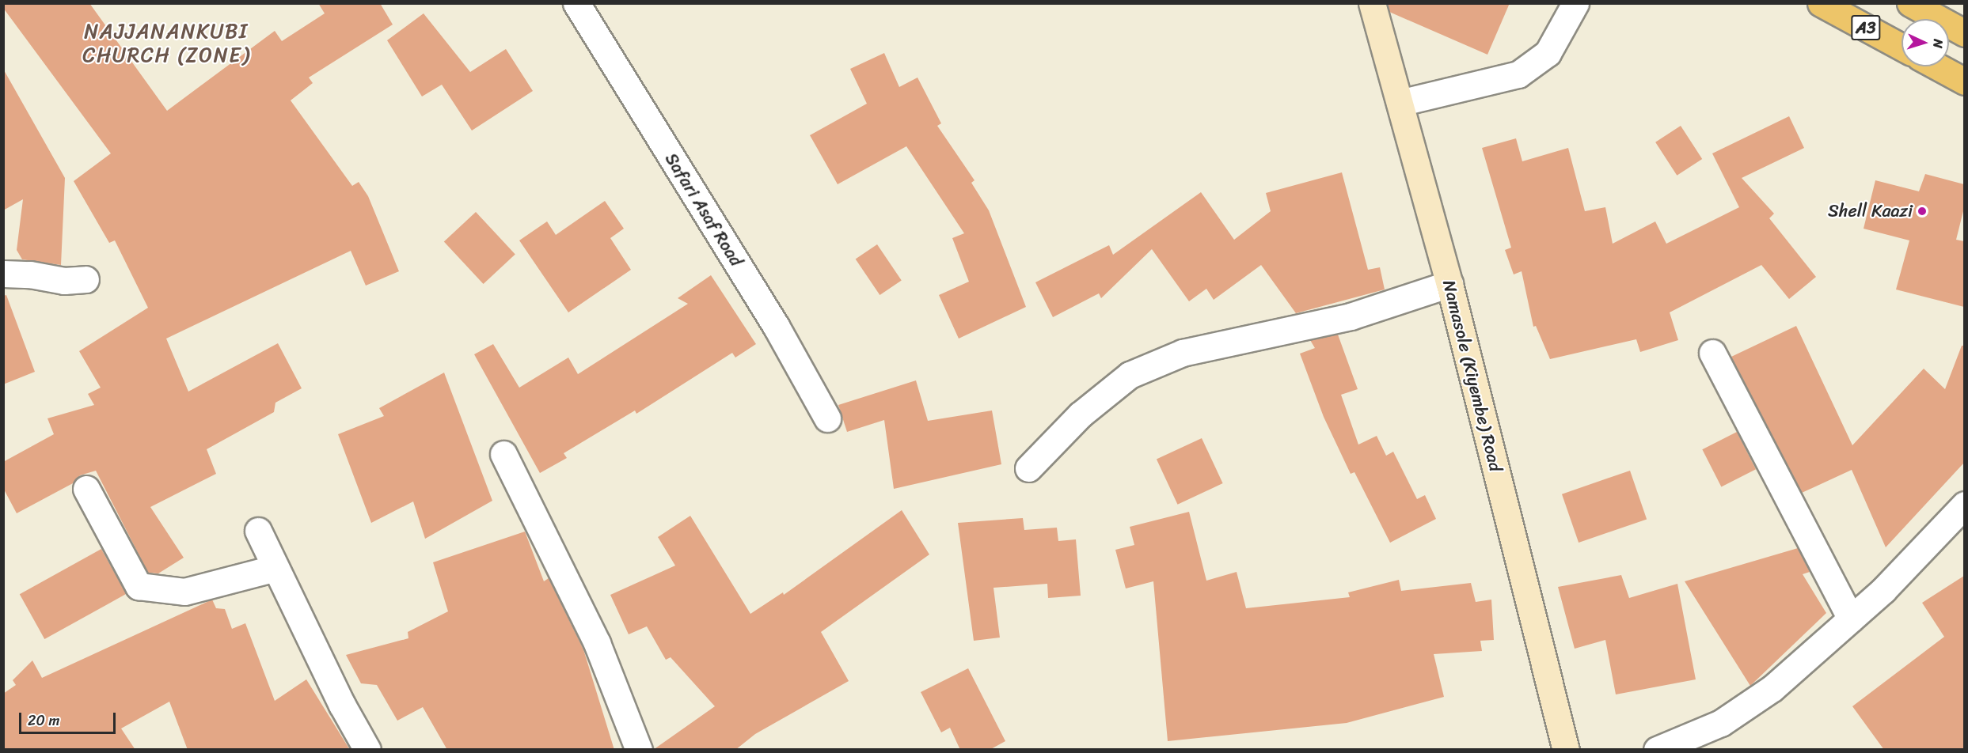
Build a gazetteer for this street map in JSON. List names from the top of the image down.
{
  "streets": {
    "main road": ["A3", "Namasole (Kiyembe) Road"],
    "street": ["Safari Asaf Road"]
  },
  "districts": ["NAJJANANKUBI CHURCH (ZONE)"],
  "places": ["Shell Kaazi"],
  "scale_bar": "20 m",
  "north": "right"
}
